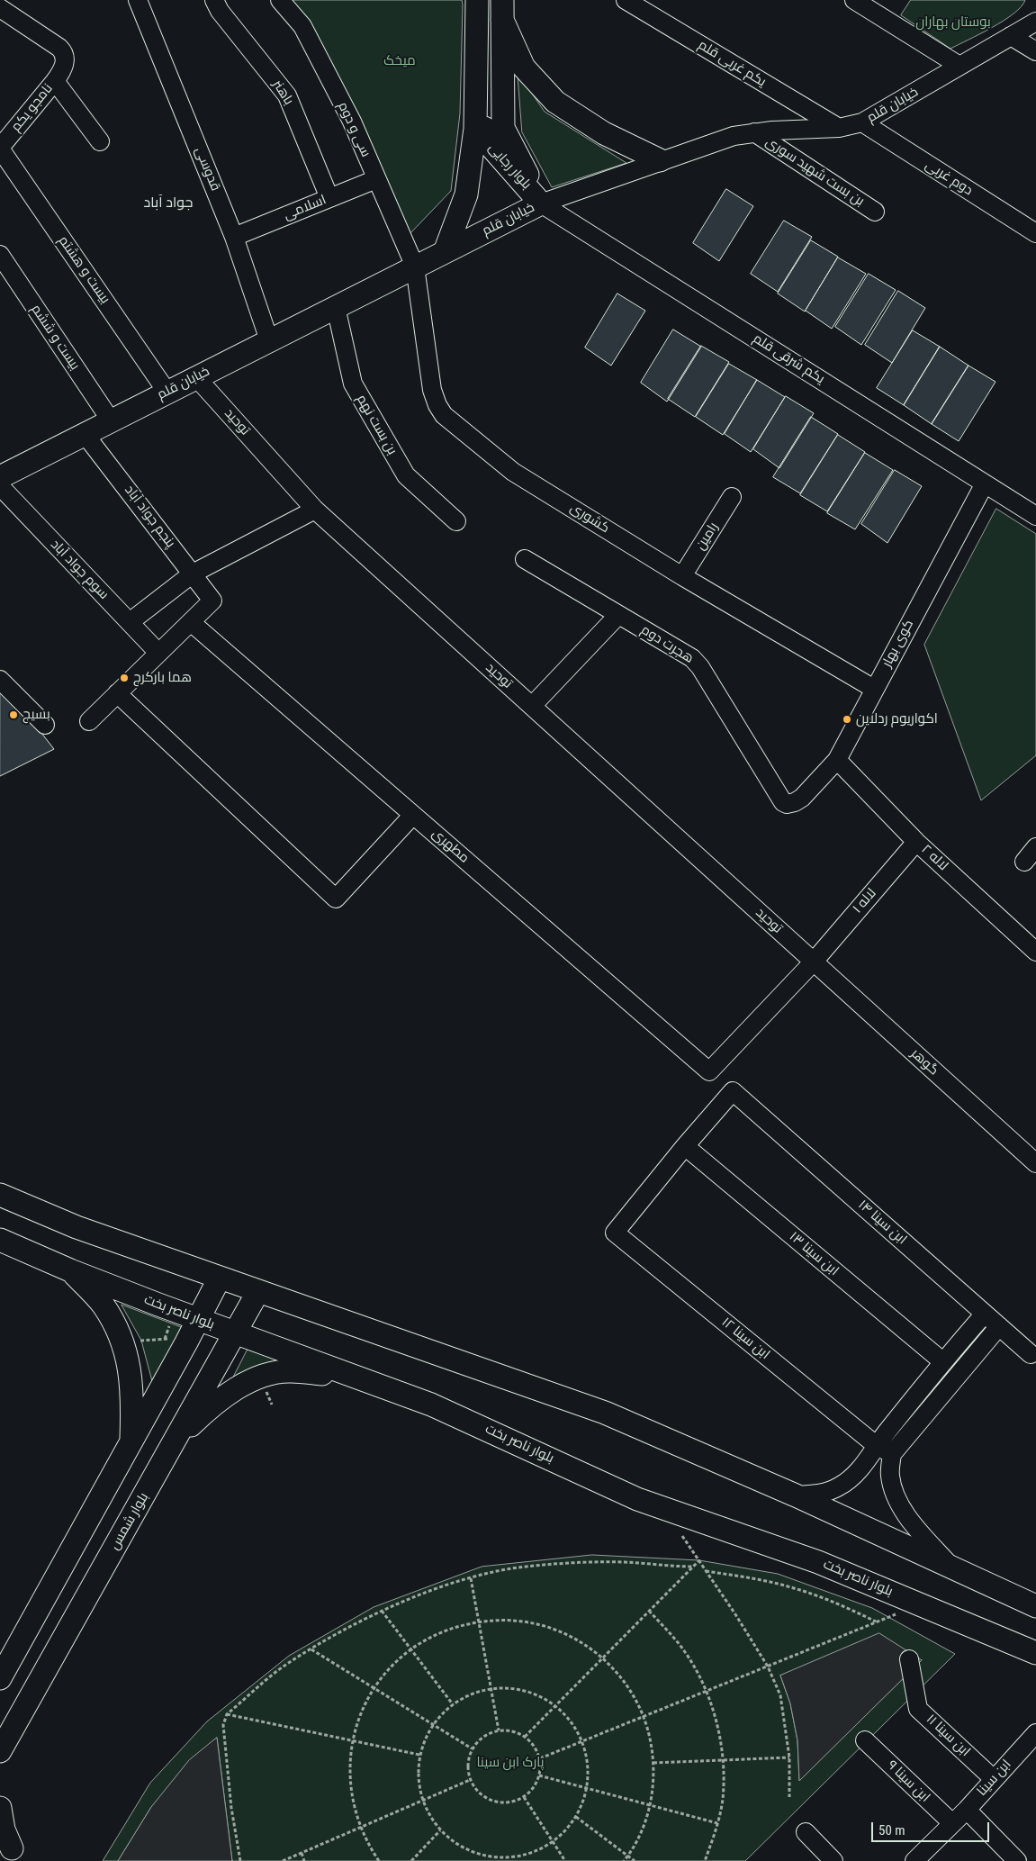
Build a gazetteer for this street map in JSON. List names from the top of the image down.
{
  "streets": {
    "main road": [
      "خیابان قلم",
      "بلوار رجایی",
      "بلوار ناصر بخت",
      "بلوار شمس"
    ],
    "street": [
      "یکم غربی قلم",
      "باهنر",
      "نامجو یکم",
      "سی و دوم",
      "قدوسی",
      "بن بست شهید سوری",
      "دوم غربی",
      "اسلامی",
      "بیست و هشتم",
      "بیست و ششم",
      "یکم شرقی قلم",
      "توحید",
      "بن بست نهم",
      "پنجم جواد آباد",
      "کشوری",
      "رامین",
      "سوم جواد آباد",
      "کوی بهار",
      "هجرت دوم",
      "مطهری",
      "لاله ۲",
      "لاله ۱",
      "گوهر",
      "ابن سینا ۱۴",
      "ابن سینا ۱۳",
      "ابن سینا ۱۲",
      "ابن سینا ۱۱",
      "ابن سینا",
      "ابن سینا ۹"
    ]
  },
  "crossings": [
    ["یکم غربی قلم", "خیابان قلم"],
    ["باهنر", "اسلامی"],
    ["خیابان قلم", "سی و دوم"],
    ["خیابان قلم", "بلوار رجایی"],
    ["خیابان قلم", "قدوسی"],
    ["خیابان قلم", "بن بست شهید سوری"],
    ["خیابان قلم", "دوم غربی"],
    ["خیابان قلم", "بیست و هشتم"],
    ["خیابان قلم", "بیست و ششم"],
    ["خیابان قلم", "یکم شرقی قلم"],
    ["خیابان قلم", "توحید"],
    ["خیابان قلم", "بن بست نهم"],
    ["خیابان قلم", "پنجم جواد آباد"],
    ["خیابان قلم", "کشوری"],
    ["خیابان قلم", "سوم جواد آباد"],
    ["نامجو یکم", "بیست و هشتم"],
    ["سی و دوم", "اسلامی"],
    ["سی و دوم", "کشوری"],
    ["بلوار رجایی", "یکم شرقی قلم"],
    ["قدوسی", "اسلامی"],
    ["یکم شرقی قلم", "کوی بهار"],
    ["توحید", "لاله ۱"],
    ["توحید", "گوهر"],
    ["پنجم جواد آباد", "مطهری"],
    ["کشوری", "رامین"],
    ["کشوری", "کوی بهار"],
    ["کوی بهار", "هجرت دوم"],
    ["کوی بهار", "لاله ۲"],
    ["مطهری", "لاله ۱"],
    ["لاله ۲", "لاله ۱"],
    ["لاله ۱", "گوهر"],
    ["ابن سینا ۱۴", "ابن سینا ۱۳"],
    ["ابن سینا ۱۴", "ابن سینا ۱۲"],
    ["ابن سینا ۱۳", "ابن سینا ۱۲"],
    ["بلوار ناصر بخت", "بلوار شمس"],
    ["ابن سینا ۱۱", "ابن سینا"],
    ["ابن سینا", "ابن سینا ۹"]
  ],
  "districts": ["جواد آباد"],
  "parks": ["بوستان بهاران", "میخک", "پارک ابن سینا"],
  "places": ["هما بارکرج", "بسیج", "اکواریوم ردلاین"],
  "scale_bar": "50 m"
}
